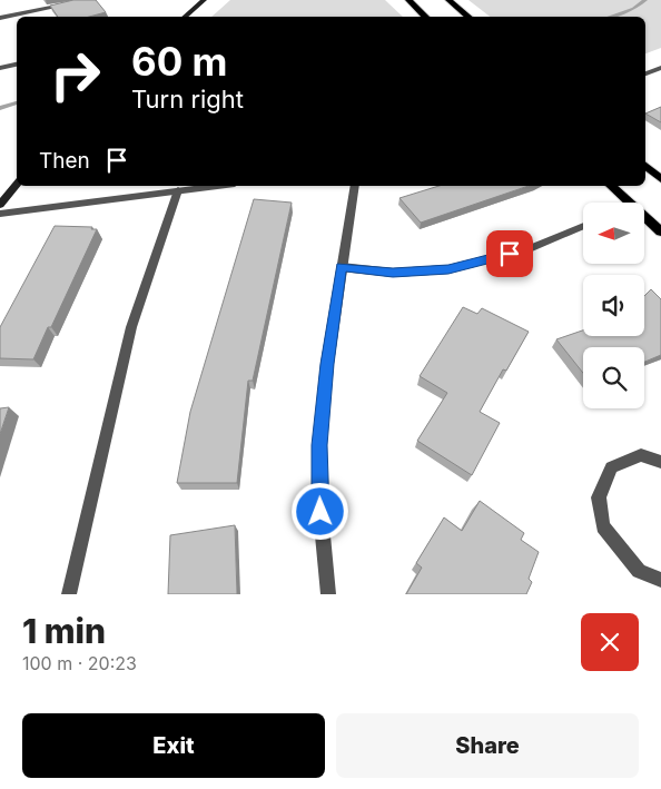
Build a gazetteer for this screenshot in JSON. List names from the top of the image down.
{
  "north": "left",
  "page": {
    "turn": ["60 m", "Turn right"],
    "then": "Then",
    "heading": ["1 min", "100 m · 20:23"],
    "buttons": ["Exit", "Share"]
  }
}
